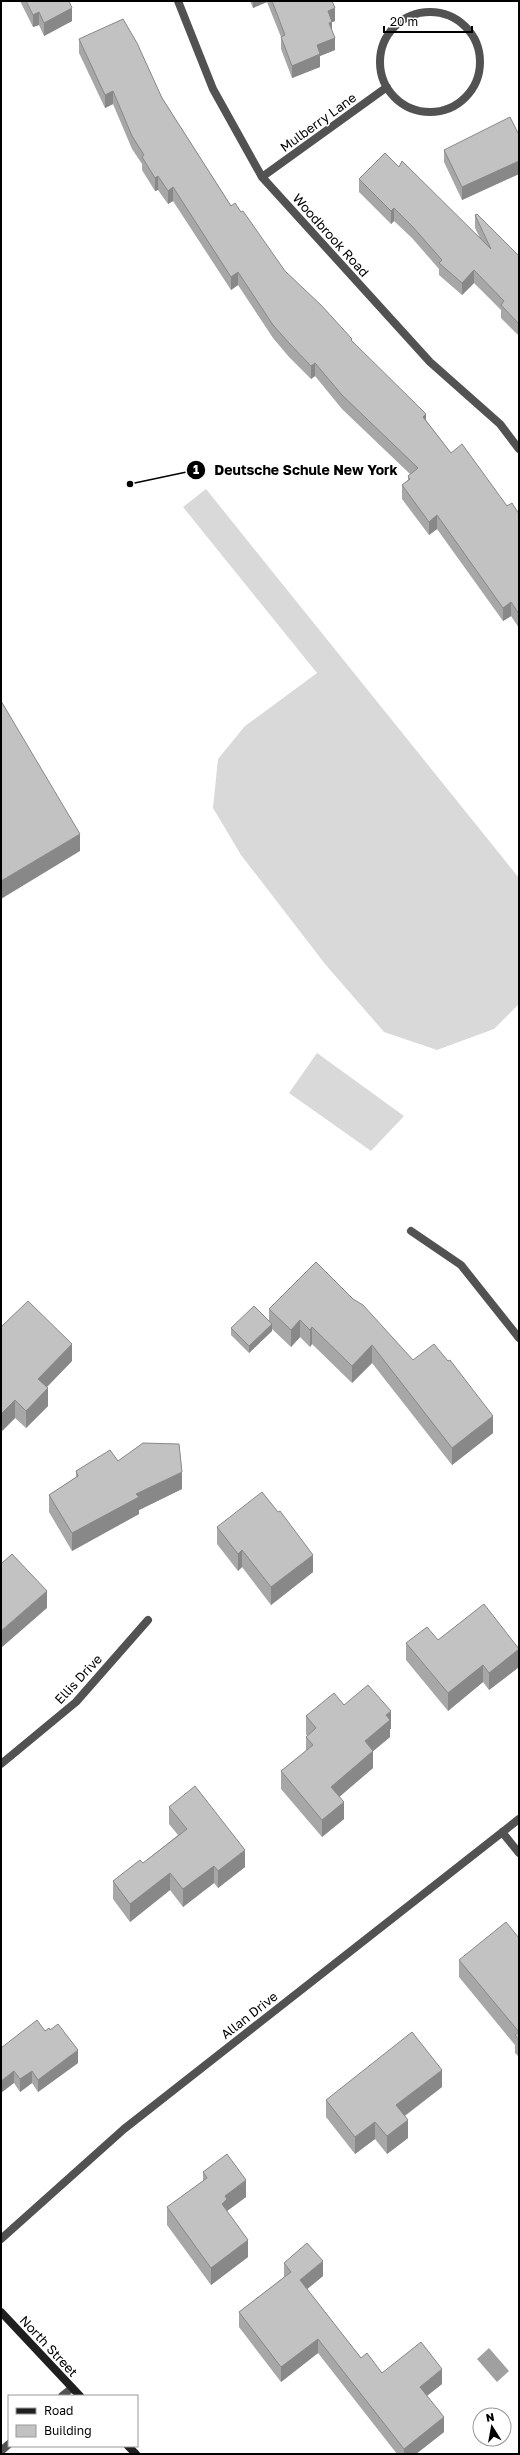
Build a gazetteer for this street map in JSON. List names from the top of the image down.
{
  "streets": {
    "main road": ["North Street"],
    "street": [
      "Mulberry Lane",
      "Woodbrook Road",
      "Ellis Drive",
      "Allan Drive"
    ]
  },
  "crossings": [
    ["Mulberry Lane", "Woodbrook Road"]
  ],
  "places": ["Deutsche Schule New York"],
  "legend": ["Road", "Building"],
  "scale_bar": "20 m",
  "north": "top"
}
